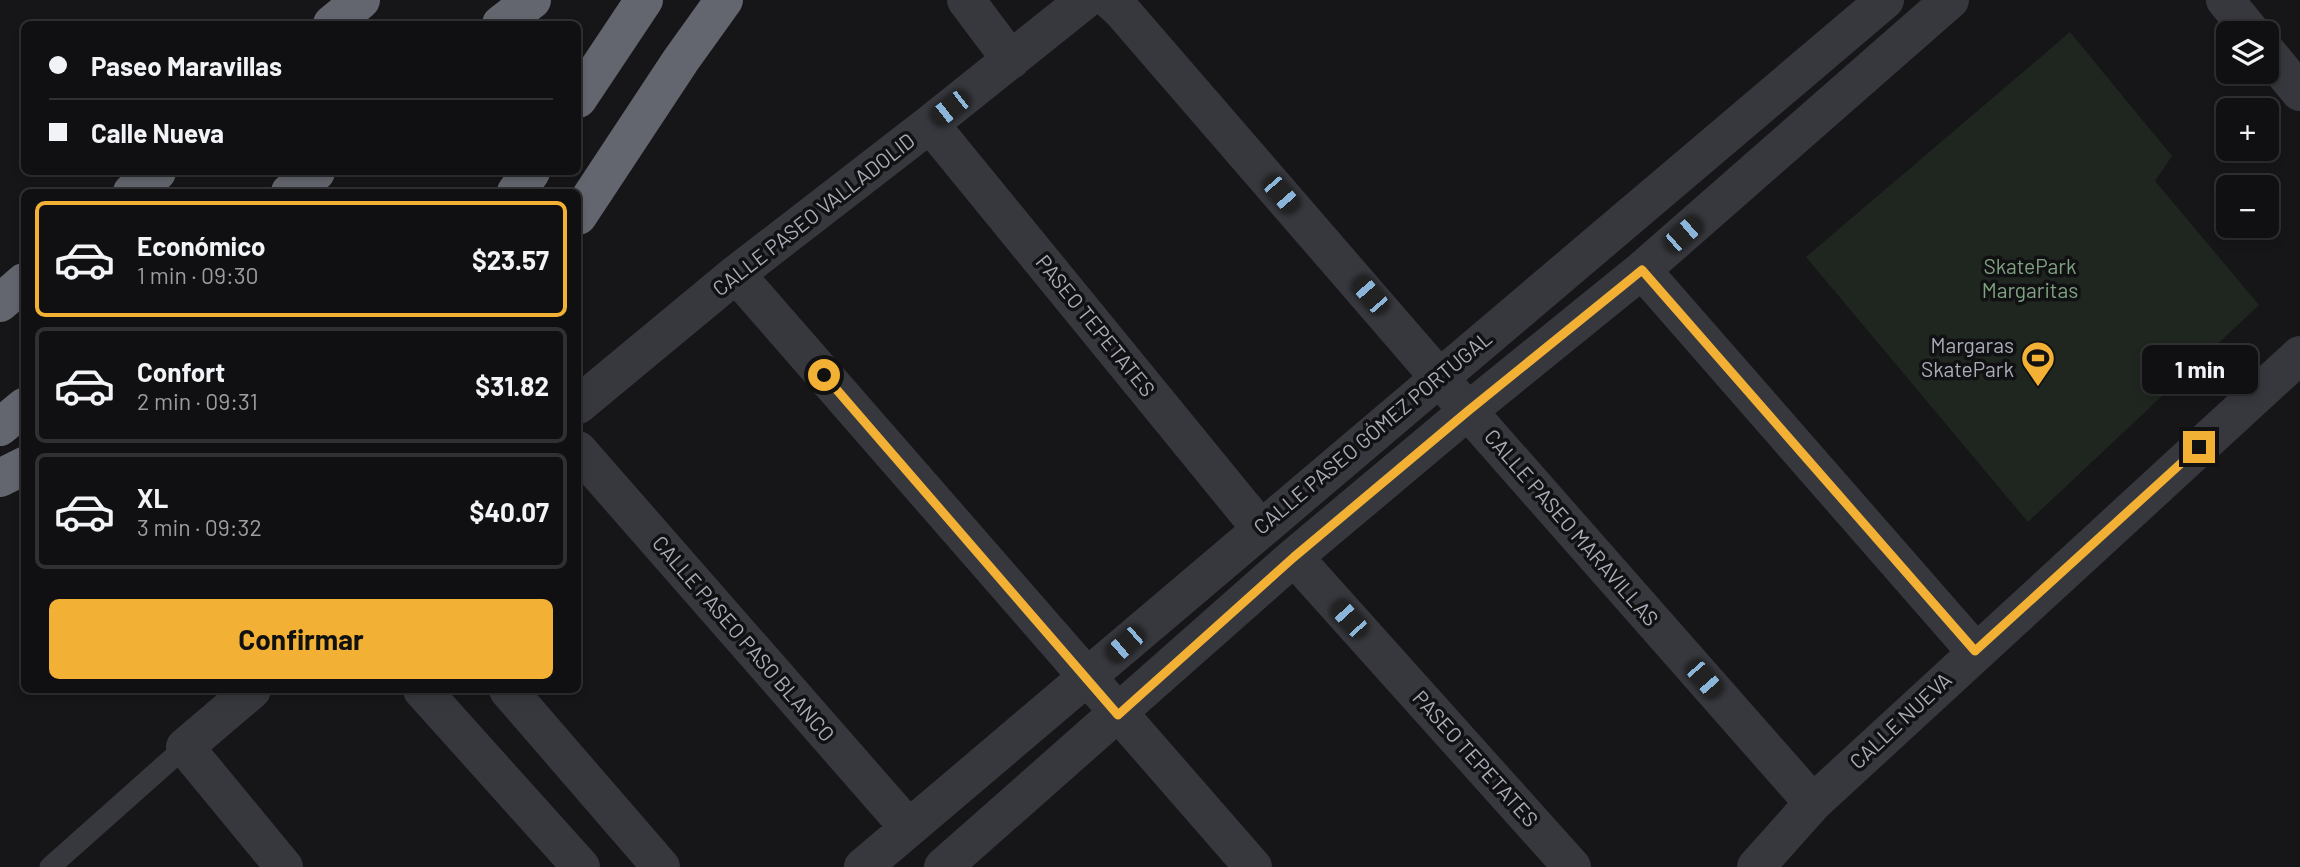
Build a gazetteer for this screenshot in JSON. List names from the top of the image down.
{
  "streets": {
    "street": [
      "CALLE PASEO VALLADOLID",
      "PASEO TEPETATES",
      "CALLE PASEO GÓMEZ PORTUGAL",
      "CALLE PASEO MARAVILLAS",
      "CALLE PASEO PASO BLANCO",
      "CALLE NUEVA"
    ]
  },
  "crossings": [
    ["CALLE PASEO VALLADOLID", "PASEO TEPETATES"],
    ["PASEO TEPETATES", "CALLE PASEO GÓMEZ PORTUGAL"],
    ["CALLE PASEO GÓMEZ PORTUGAL", "CALLE PASEO MARAVILLAS"],
    ["CALLE PASEO GÓMEZ PORTUGAL", "CALLE PASEO PASO BLANCO"],
    ["CALLE PASEO MARAVILLAS", "CALLE NUEVA"]
  ],
  "parks": ["SkatePark Margaritas"],
  "places": {
    "sports": ["Margaras SkatePark"]
  },
  "page": {
    "map_buttons": ["+", "−"],
    "banner": ["Paseo Maravillas", "Calle Nueva"],
    "list": [
      {
        "name": "Económico",
        "note": "1 min · 09:30",
        "value": "$23.57"
      },
      {
        "name": "Confort",
        "note": "2 min · 09:31",
        "value": "$31.82"
      },
      {
        "name": "XL",
        "note": "3 min · 09:32",
        "value": "$40.07"
      }
    ],
    "bubble": "1 min",
    "buttons": "Confirmar"
  }
}
